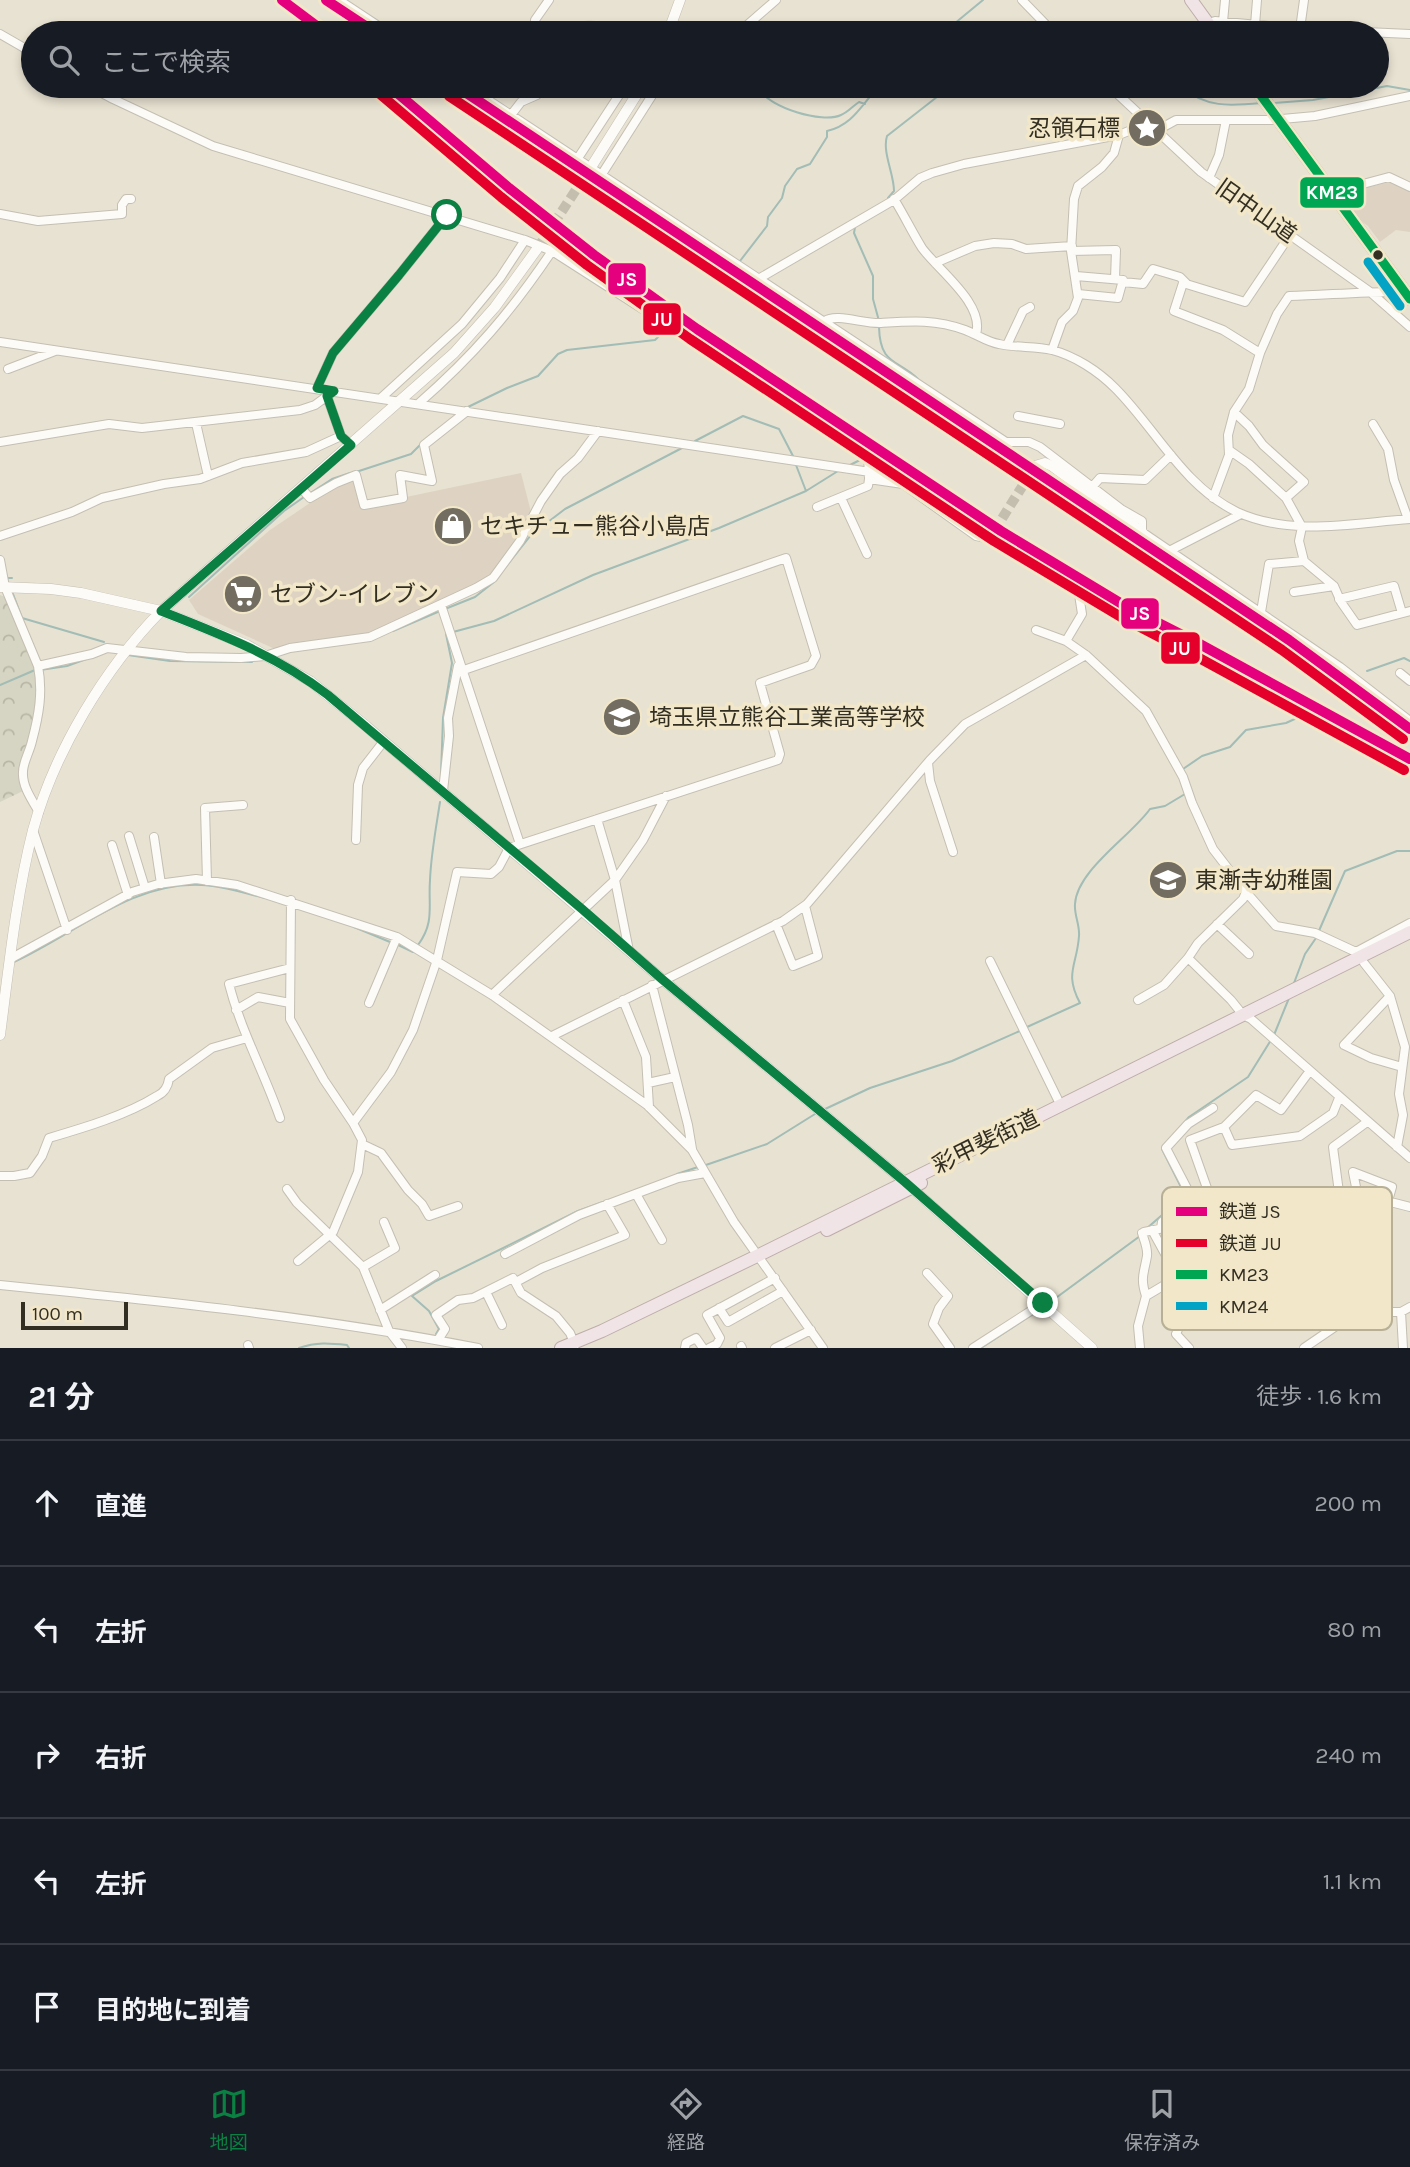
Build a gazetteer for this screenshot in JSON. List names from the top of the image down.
{
  "streets": {
    "highway": ["彩甲斐街道"],
    "street": ["旧中山道"]
  },
  "places": {
    "place": ["忍領石標"],
    "shop": ["セキチュー熊谷小島店"],
    "supermarket": ["セブン-イレブン"],
    "school or university": ["埼玉県立熊谷工業高等学校", "東漸寺幼稚園"]
  },
  "lines": [
    "rail line JS",
    "rail line JU",
    "transit line KM23",
    "transit line KM24"
  ],
  "legend": [
    "鉄道 JS",
    "鉄道 JU",
    "KM23",
    "KM24"
  ],
  "scale_bar": "100 m",
  "page": {
    "search": "ここで検索",
    "scale": "100 m",
    "heading": ["21 分", "徒歩 · 1.6 km"],
    "list": [
      ["直進", "200 m"],
      ["左折", "80 m"],
      ["右折", "240 m"],
      ["左折", "1.1 km"],
      "目的地に到着"
    ],
    "nav": ["地図", "経路", "保存済み"]
  }
}
